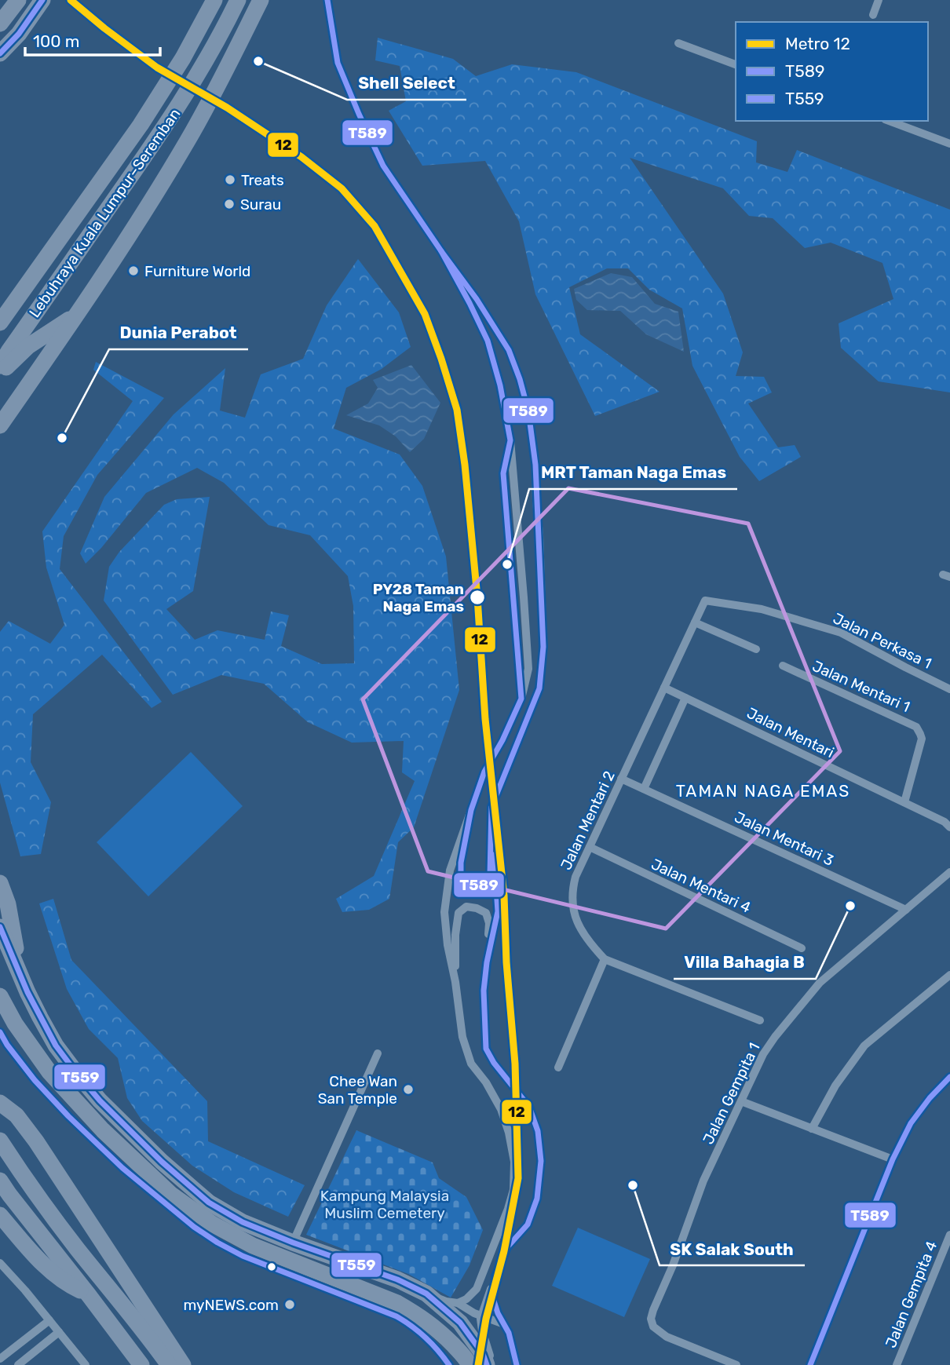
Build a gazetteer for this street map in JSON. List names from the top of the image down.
{
  "streets": {
    "highway": ["Lebuhraya Kuala Lumpur–Seremban"],
    "street": [
      "Jalan Perkasa 1",
      "Jalan Mentari 1",
      "Jalan Mentari",
      "Jalan Mentari 2",
      "Jalan Mentari 3",
      "Jalan Mentari 4",
      "Jalan Gempita 1",
      "Jalan Gempita 4"
    ]
  },
  "crossings": [
    ["Jalan Perkasa 1", "Jalan Mentari 2"],
    ["Jalan Mentari 1", "Jalan Mentari"],
    ["Jalan Mentari", "Jalan Mentari 2"],
    ["Jalan Mentari 2", "Jalan Mentari 3"],
    ["Jalan Mentari 2", "Jalan Mentari 4"],
    ["Jalan Mentari 3", "Jalan Gempita 1"]
  ],
  "districts": ["TAMAN NAGA EMAS"],
  "parks": ["Kampung Malaysia Muslim Cemetery"],
  "places": [
    "Shell Select",
    "Treats",
    "Surau",
    "Furniture World",
    "Dunia Perabot",
    "MRT Taman Naga Emas",
    "PY28 Taman Naga Emas",
    "Villa Bahagia B",
    "Chee Wan San Temple",
    "SK Salak South",
    "myNEWS.com"
  ],
  "lines": ["metro line 12", "transit line T589", "transit line T559"],
  "legend": ["Metro 12", "T589", "T559"],
  "scale_bar": "100 m"
}
